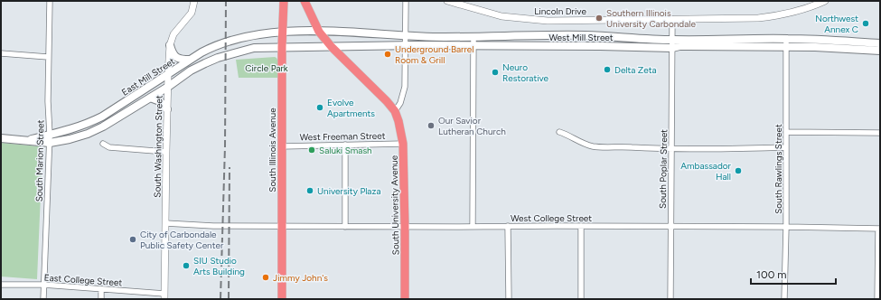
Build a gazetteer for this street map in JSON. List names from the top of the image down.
{
  "streets": {
    "highway": ["South Illinois Avenue", "South University Avenue"],
    "main road": ["West Mill Street", "East Mill Street"],
    "street": [
      "Lincoln Drive",
      "West Freeman Street",
      "South Washington Street",
      "South Marion Street",
      "South Poplar Street",
      "South Rawlings Street",
      "West College Street",
      "East College Street"
    ]
  },
  "crossings": [
    ["Lincoln Drive", "South Poplar Street"],
    ["West Mill Street", "East Mill Street"],
    ["West Mill Street", "South Illinois Avenue"],
    ["West Mill Street", "South Poplar Street"],
    ["West Mill Street", "South Rawlings Street"],
    ["East Mill Street", "South Washington Street"],
    ["East Mill Street", "South Illinois Avenue"],
    ["East Mill Street", "South Marion Street"],
    ["West Freeman Street", "South Illinois Avenue"],
    ["West Freeman Street", "South University Avenue"],
    ["South Washington Street", "West College Street"],
    ["South Washington Street", "East College Street"],
    ["South Illinois Avenue", "West College Street"],
    ["South Marion Street", "East College Street"],
    ["South Poplar Street", "West College Street"],
    ["South Rawlings Street", "West College Street"],
    ["South University Avenue", "West College Street"]
  ],
  "parks": ["Circle Park"],
  "places": [
    "Southern Illinois University Carbondale",
    "Northwest Annex C",
    "Underground Barrel Room & Grill",
    "Delta Zeta",
    "Neuro Restorative",
    "Evolve Apartments",
    "Our Savior Lutheran Church",
    "Saluki Smash",
    "Ambassador Hall",
    "University Plaza",
    "City of Carbondale Public Safety Center",
    "SIU Studio Arts Building",
    "Jimmy John's"
  ],
  "scale_bar": "100 m"
}
